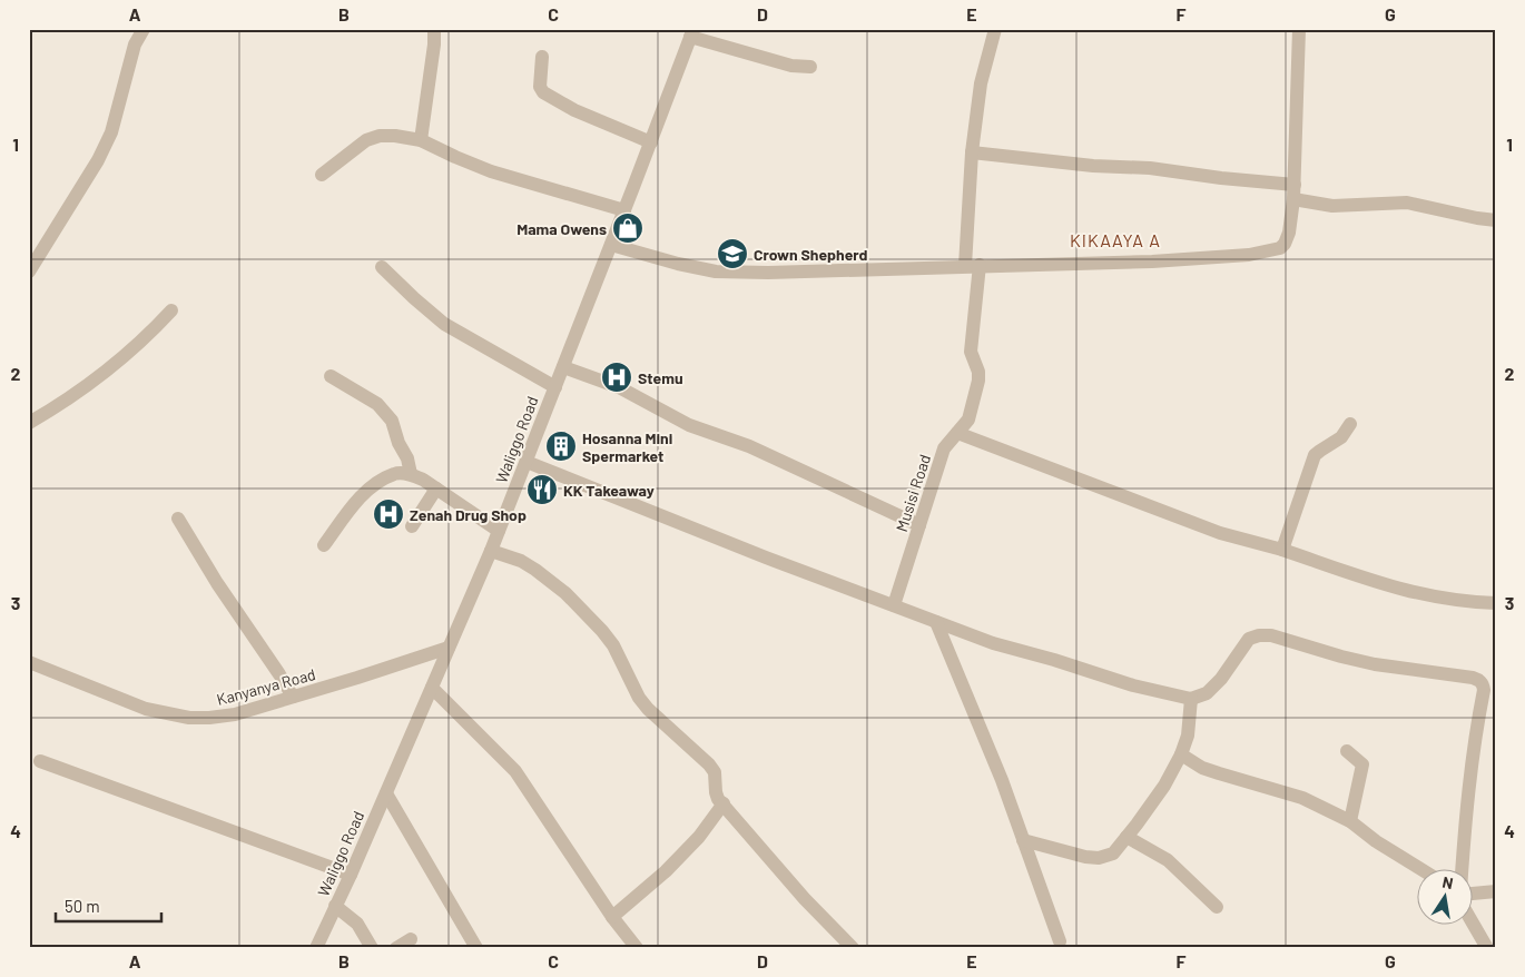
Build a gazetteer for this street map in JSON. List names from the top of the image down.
{
  "streets": {
    "street": ["Waliggo Road", "Musisi Road", "Kanyanya Road"]
  },
  "crossings": [
    ["Waliggo Road", "Kanyanya Road"]
  ],
  "districts": ["KIKAAYA A"],
  "places": {
    "shop": ["Mama Owens"],
    "school or university": ["Crown Shepherd"],
    "hospital": ["Stemu", "Zenah Drug Shop"],
    "building": ["Hosanna Mini Spermarket"],
    "restaurant": ["KK Takeaway"]
  },
  "scale_bar": "50 m",
  "north": "top",
  "grid": {
    "columns": [
      "A",
      "B",
      "C",
      "D",
      "E",
      "F",
      "G"
    ],
    "rows": [
      "1",
      "2",
      "3",
      "4"
    ]
  }
}
